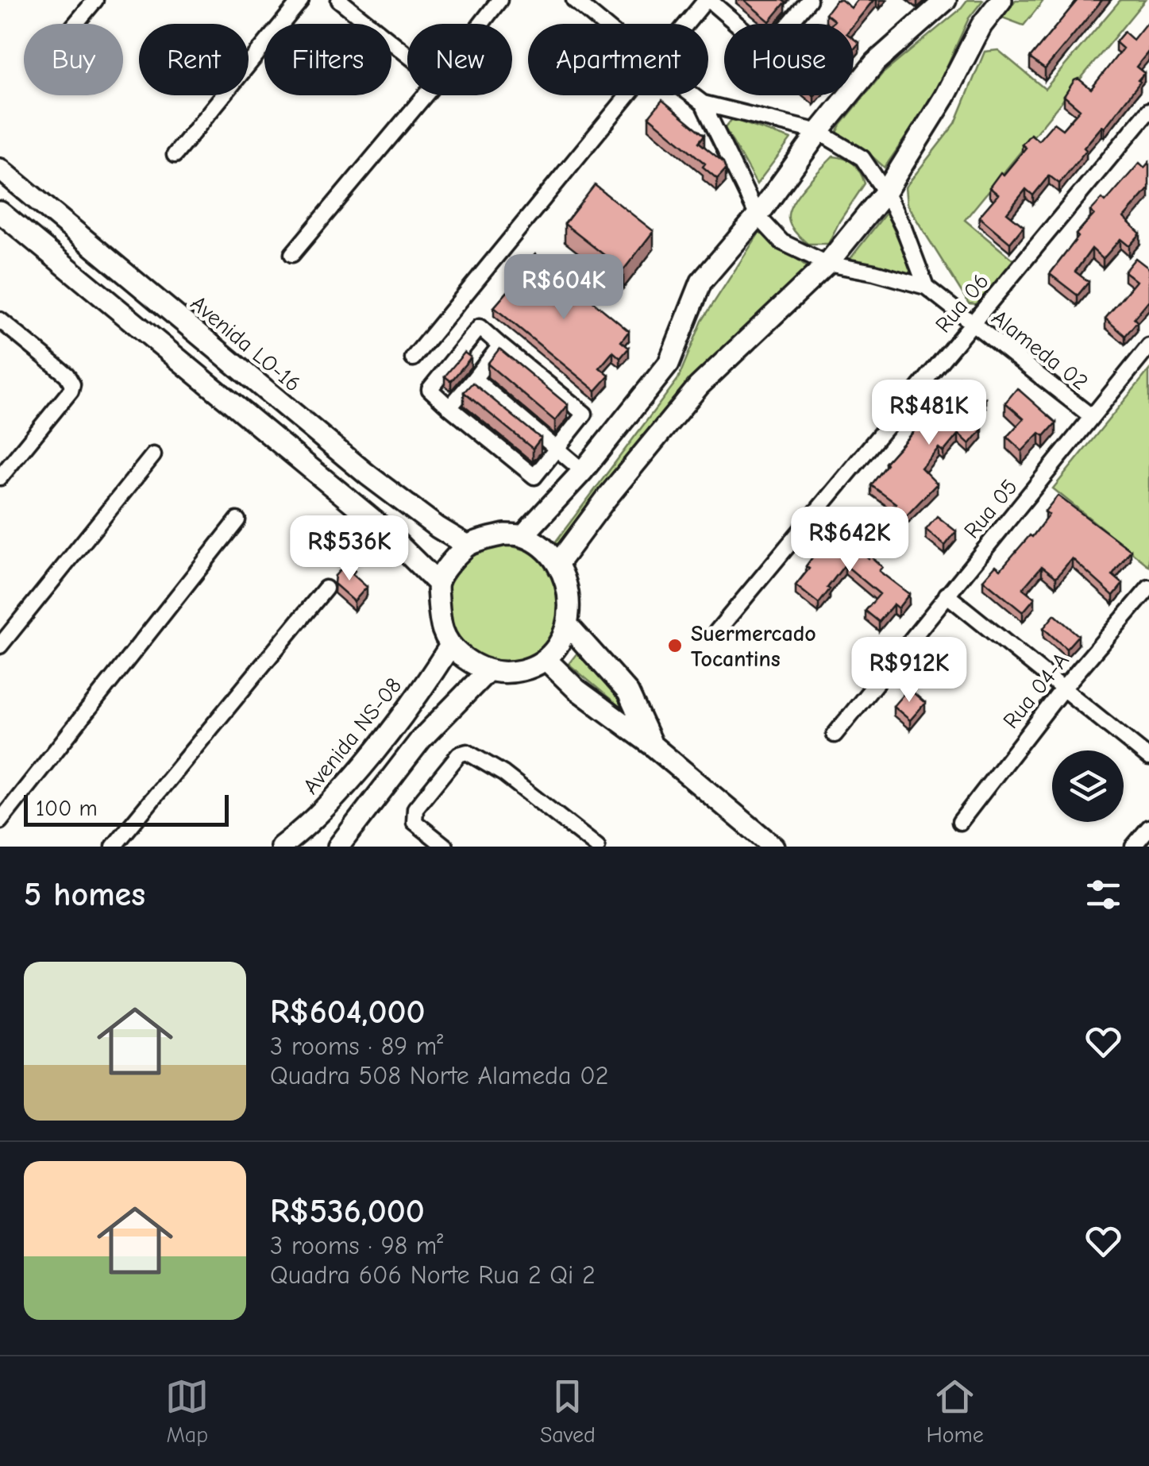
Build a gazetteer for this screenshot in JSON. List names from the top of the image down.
{
  "streets": {
    "street": [
      "Rua 06",
      "Avenida LO-16",
      "Alameda 02",
      "Rua 05",
      "Rua 04-A",
      "Avenida NS-08"
    ]
  },
  "crossings": [
    ["Rua 06", "Alameda 02"],
    ["Avenida LO-16", "Avenida NS-08"],
    ["Alameda 02", "Rua 05"]
  ],
  "places": ["Suermercado Tocantins"],
  "scale_bar": "100 m",
  "page": {
    "chip": [
      "Buy",
      "Rent",
      "Filters",
      "New",
      "Apartment",
      "House"
    ],
    "price": [
      "R$604K",
      "R$481K",
      "R$642K",
      "R$536K",
      "R$912K"
    ],
    "scale": "100 m",
    "heading": "5 homes",
    "list": [
      {
        "name": "R$604,000",
        "note": "3 rooms · 89 m² · Quadra 508 Norte Alameda 02"
      },
      {
        "name": "R$536,000",
        "note": "3 rooms · 98 m² · Quadra 606 Norte Rua 2 Qi 2"
      }
    ],
    "tabs": ["Map", "Saved", "Home"]
  }
}
